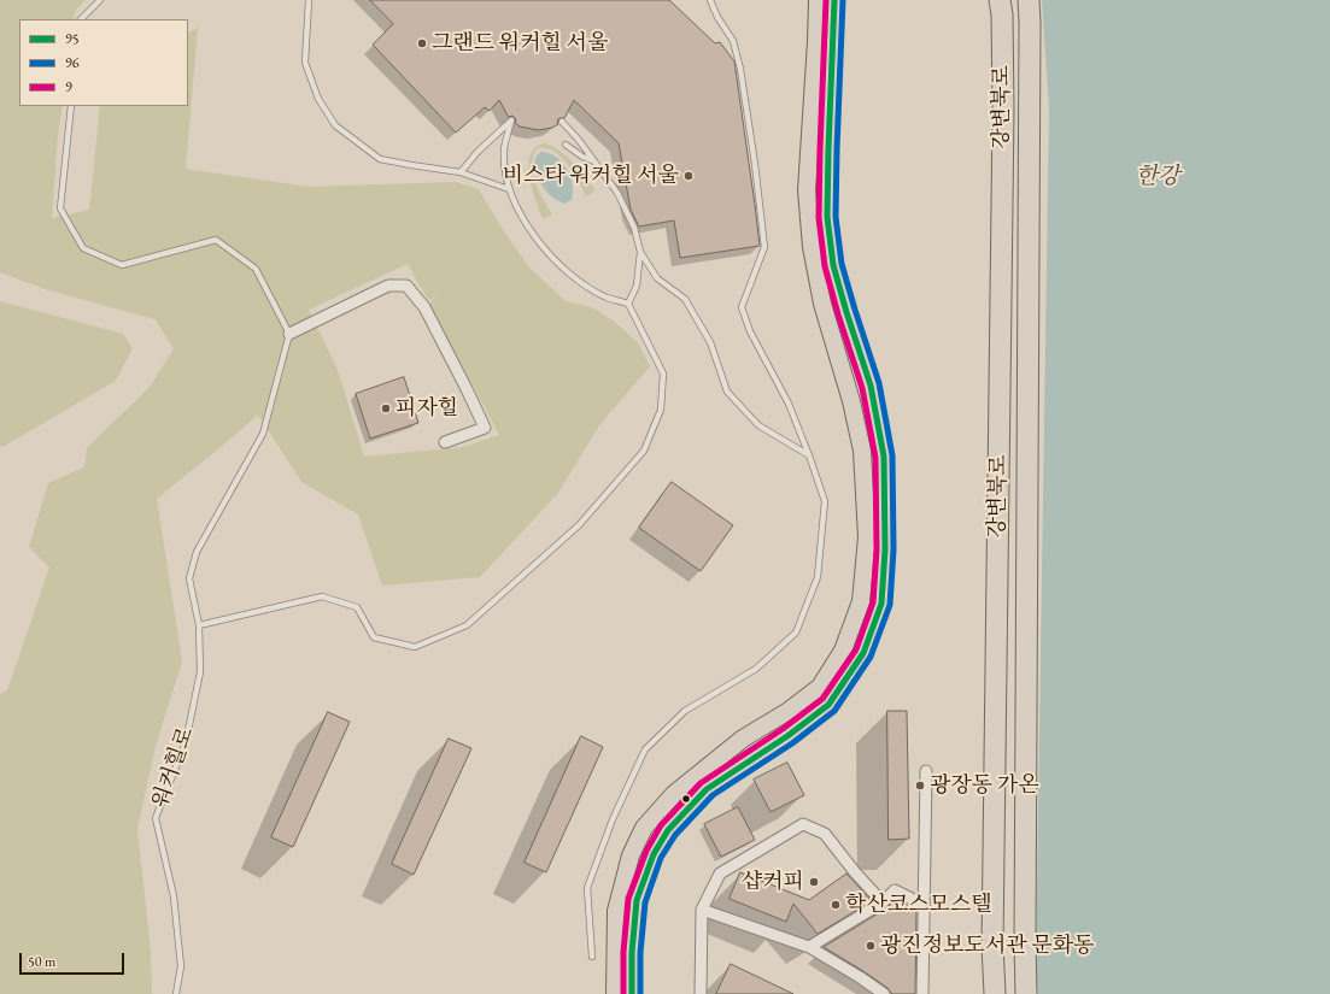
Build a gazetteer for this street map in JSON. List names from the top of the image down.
{
  "streets": {
    "highway": ["강변북로"],
    "lane": ["워커힐로"]
  },
  "water": ["한강"],
  "places": [
    "그랜드 워커힐 서울",
    "비스타 워커힐 서울",
    "피자힐",
    "광장동 가온",
    "샵커피",
    "학산코스모스텔",
    "광진정보도서관 문화동"
  ],
  "lines": ["transit line 95", "transit line 96", "transit line 9"],
  "legend": ["95", "96", "9"],
  "scale_bar": "50 m"
}
